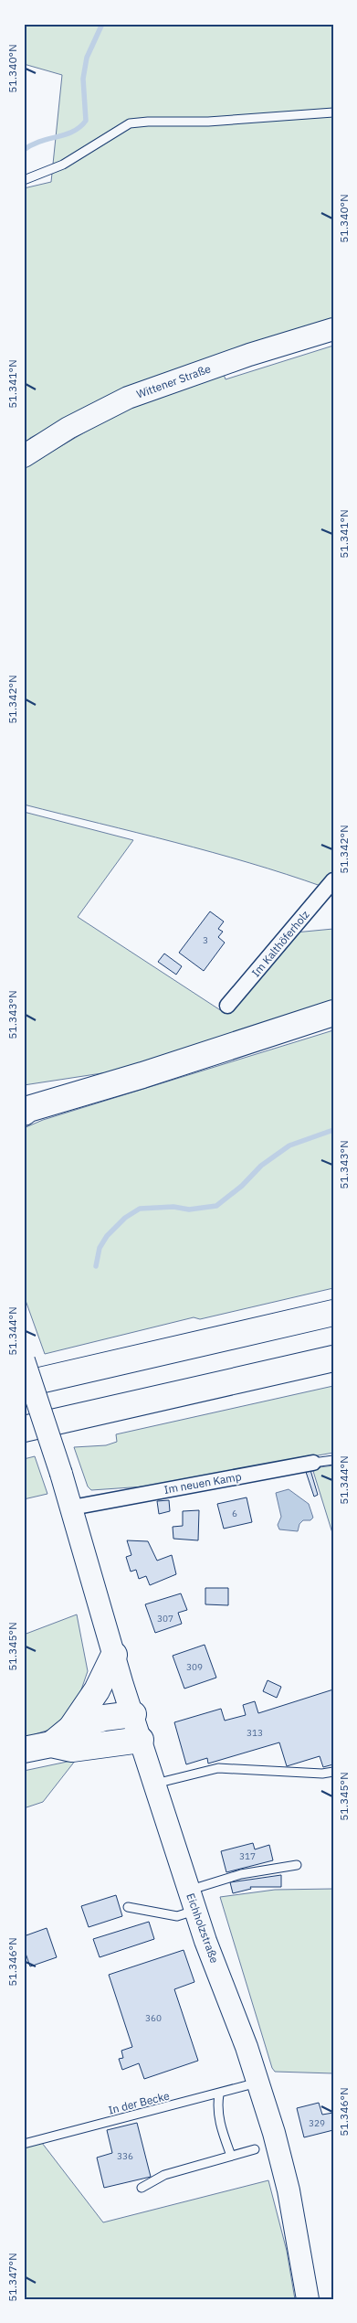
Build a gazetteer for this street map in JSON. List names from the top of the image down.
{
  "streets": {
    "main road": ["Wittener Straße", "Eichholzstraße"],
    "street": ["Im Kalthöferholz", "Im neuen Kamp"],
    "lane": ["In der Becke"]
  },
  "crossings": [
    ["Im neuen Kamp", "Eichholzstraße"],
    ["Eichholzstraße", "In der Becke"]
  ],
  "house_numbers": [
    "3",
    "6",
    "307",
    "309",
    "313",
    "317",
    "360",
    "329",
    "336"
  ],
  "coordinates": [
    "51.340°N",
    "51.341°N",
    "51.342°N",
    "51.343°N",
    "51.344°N",
    "51.345°N",
    "51.346°N",
    "51.347°N"
  ]
}
